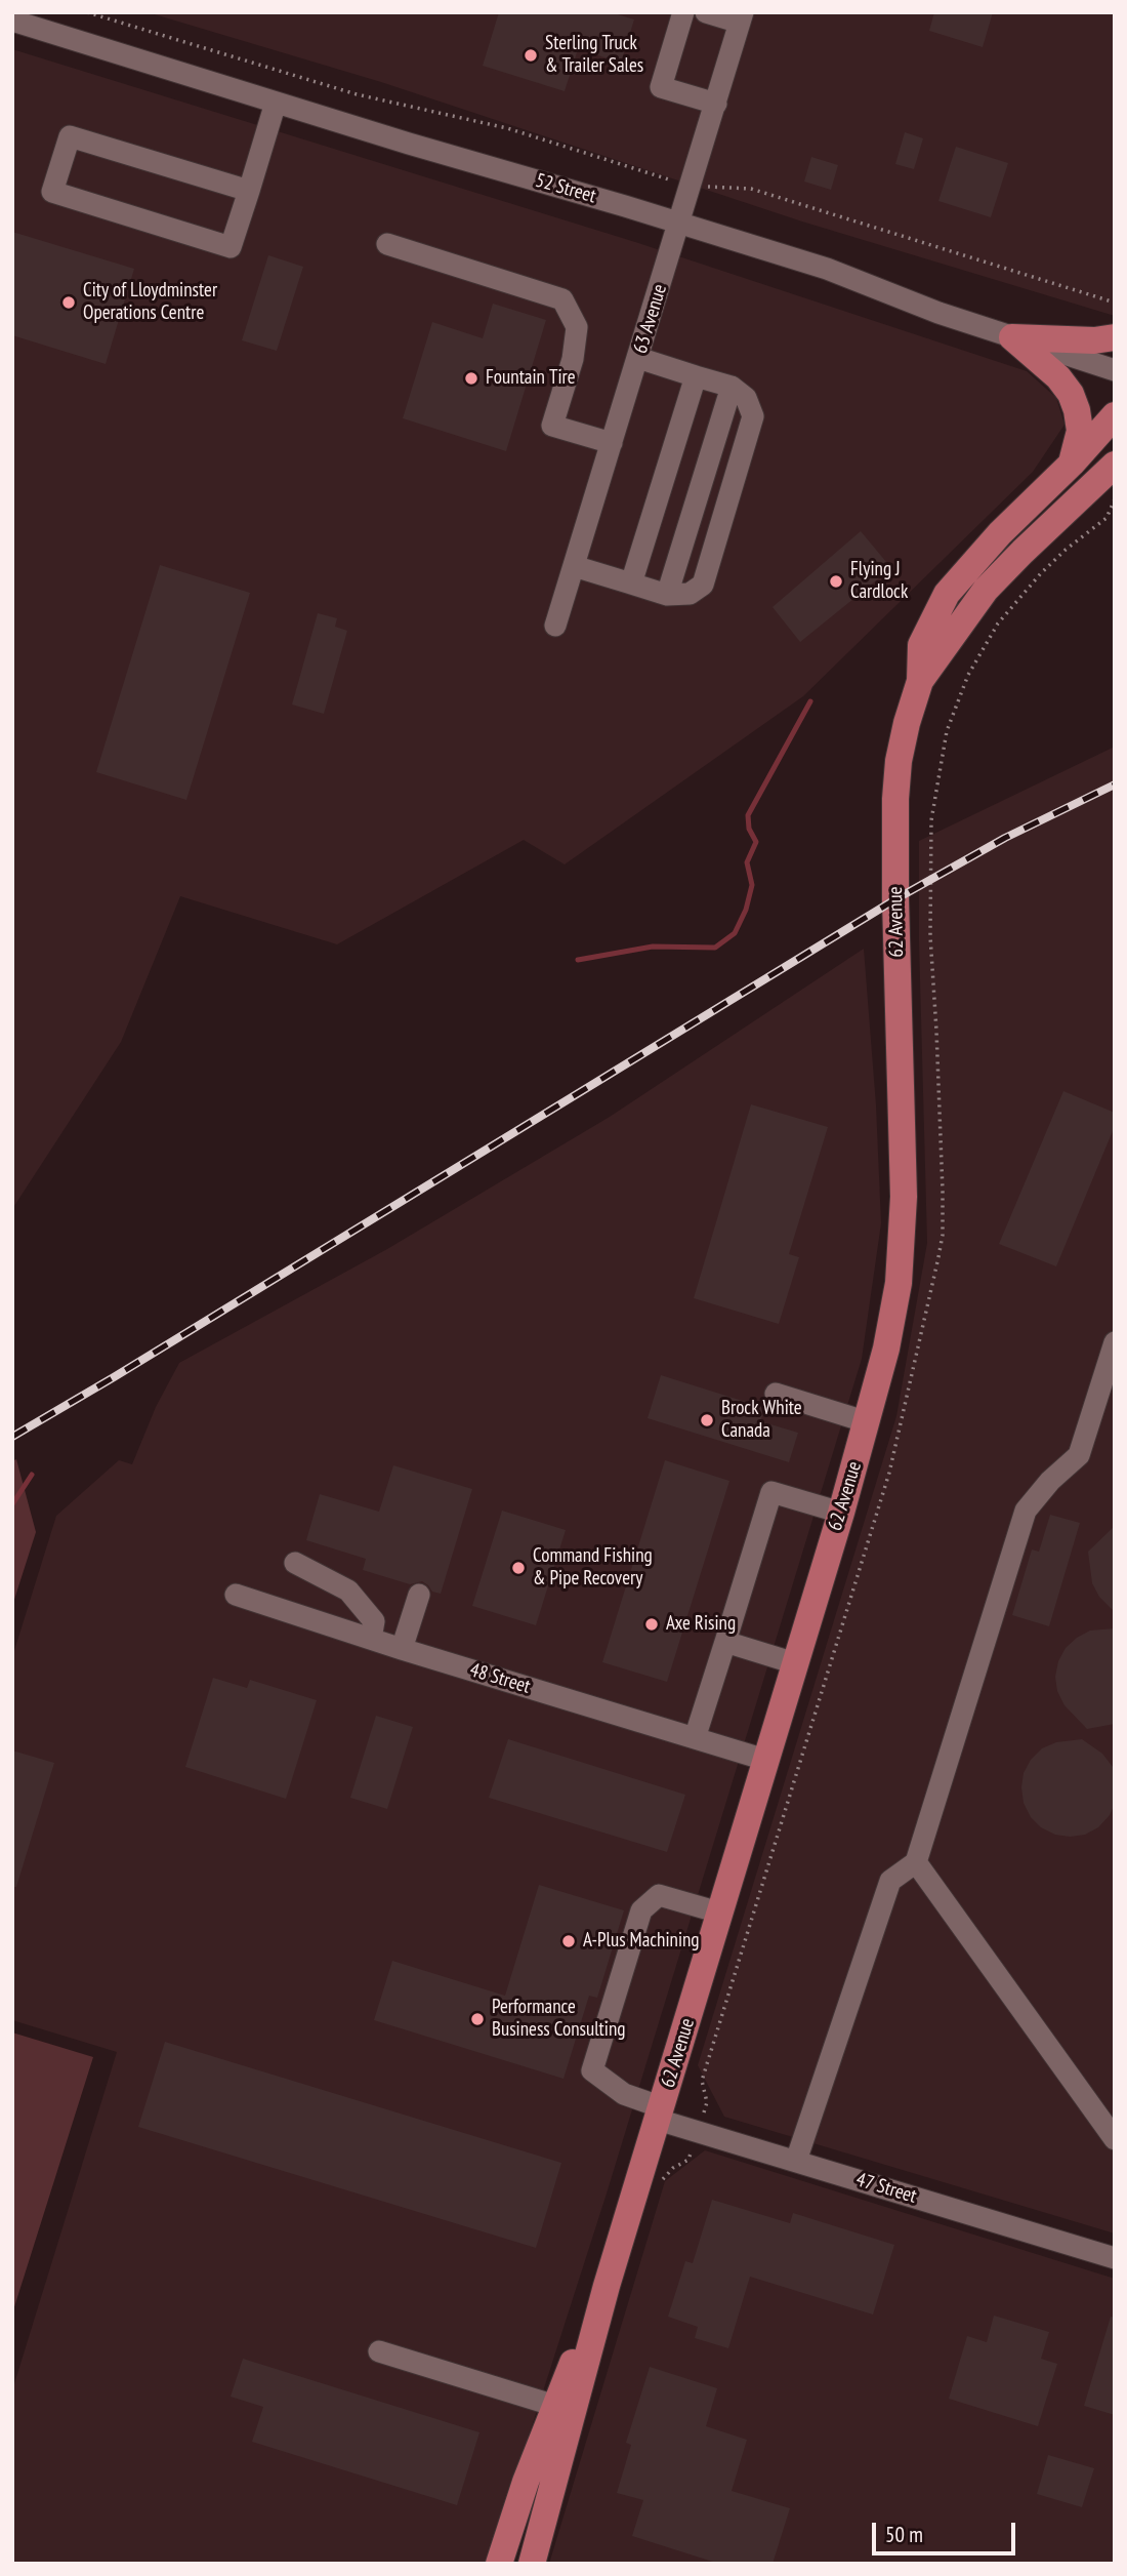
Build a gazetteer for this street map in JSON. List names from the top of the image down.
{
  "streets": {
    "main road": ["62 Avenue"],
    "street": [
      "52 Street",
      "63 Avenue",
      "48 Street",
      "47 Street"
    ]
  },
  "crossings": [
    ["52 Street", "63 Avenue"],
    ["62 Avenue", "48 Street"],
    ["62 Avenue", "47 Street"]
  ],
  "places": [
    "Sterling Truck & Trailer Sales",
    "City of Lloydminster Operations Centre",
    "Fountain Tire",
    "Flying J Cardlock",
    "Brock White Canada",
    "Command Fishing & Pipe Recovery",
    "Axe Rising",
    "A-Plus Machining",
    "Performance Business Consulting"
  ],
  "scale_bar": "50 m"
}
